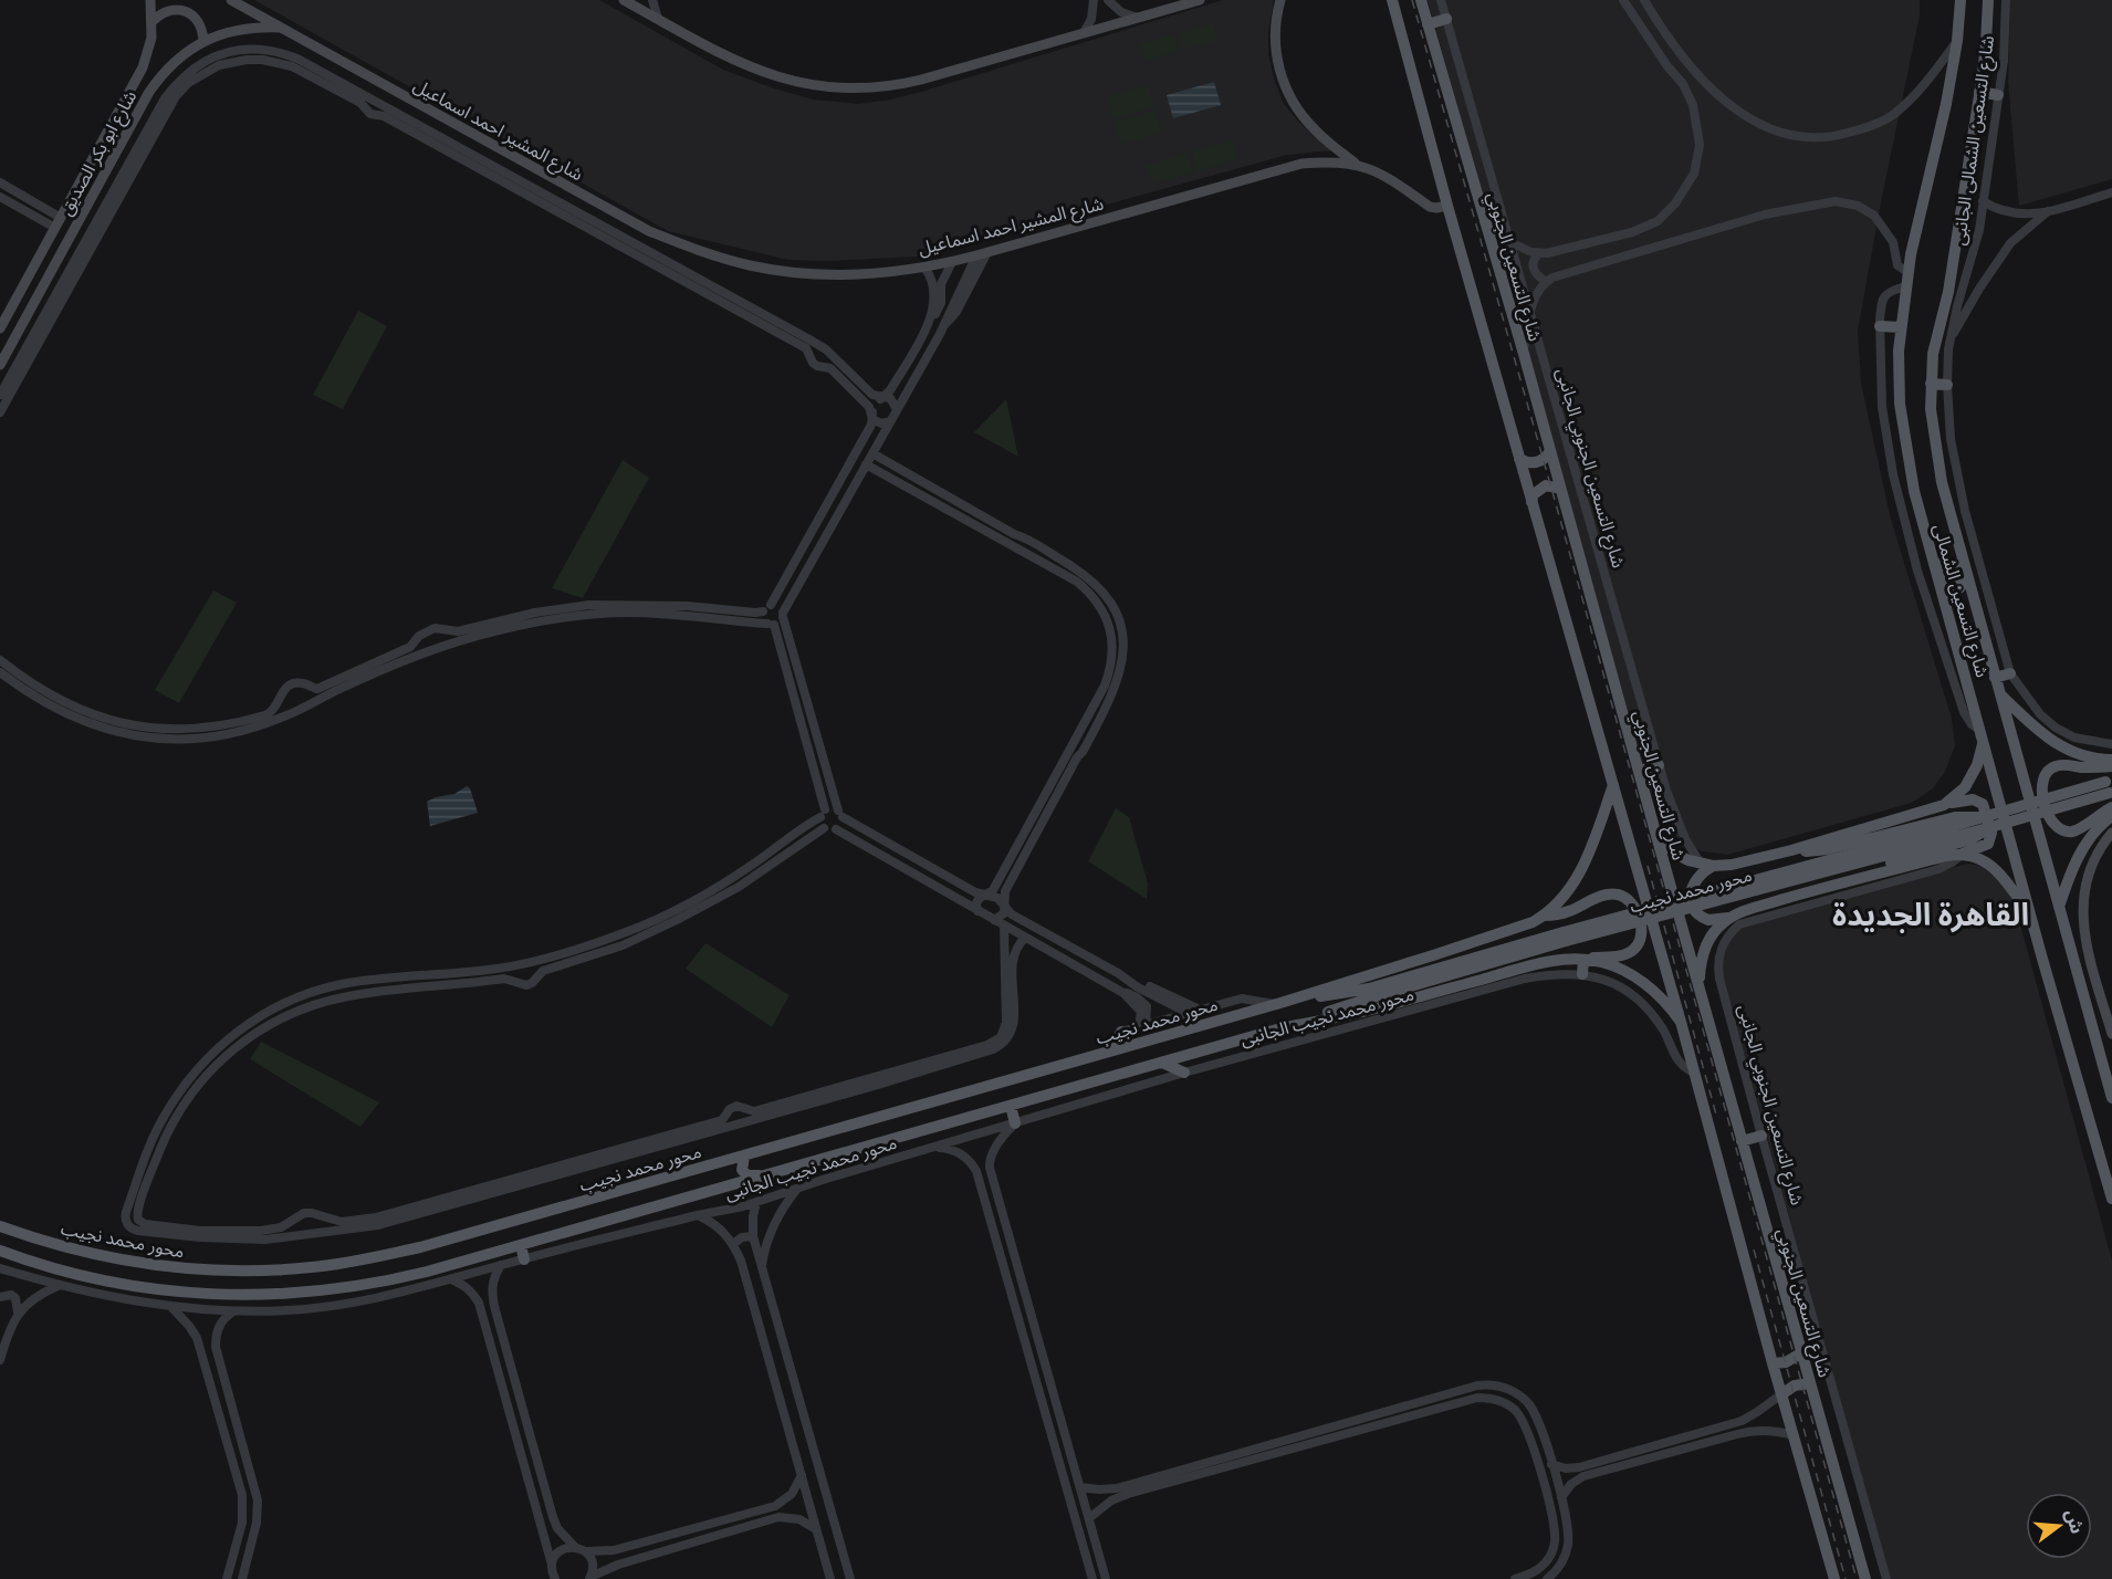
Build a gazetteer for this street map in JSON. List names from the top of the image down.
{
  "streets": {
    "main road": [
      "شارع المشير احمد اسماعيل",
      "شارع ابو بكر الصديق",
      "شارع التسعين الجنوبي",
      "شارع التسعين الشمالى",
      "محور محمد نجيب"
    ],
    "street": ["شارع التسعين الشمالى الجانبى", "شارع التسعين الجنوبي الجانبى", "محور محمد نجيب الجانبى"]
  },
  "crossings": [
    ["شارع المشير احمد اسماعيل", "شارع ابو بكر الصديق"],
    ["محور محمد نجيب", "محور محمد نجيب الجانبى"]
  ],
  "districts": ["القاهرة الجديدة"],
  "north": "right"
}
